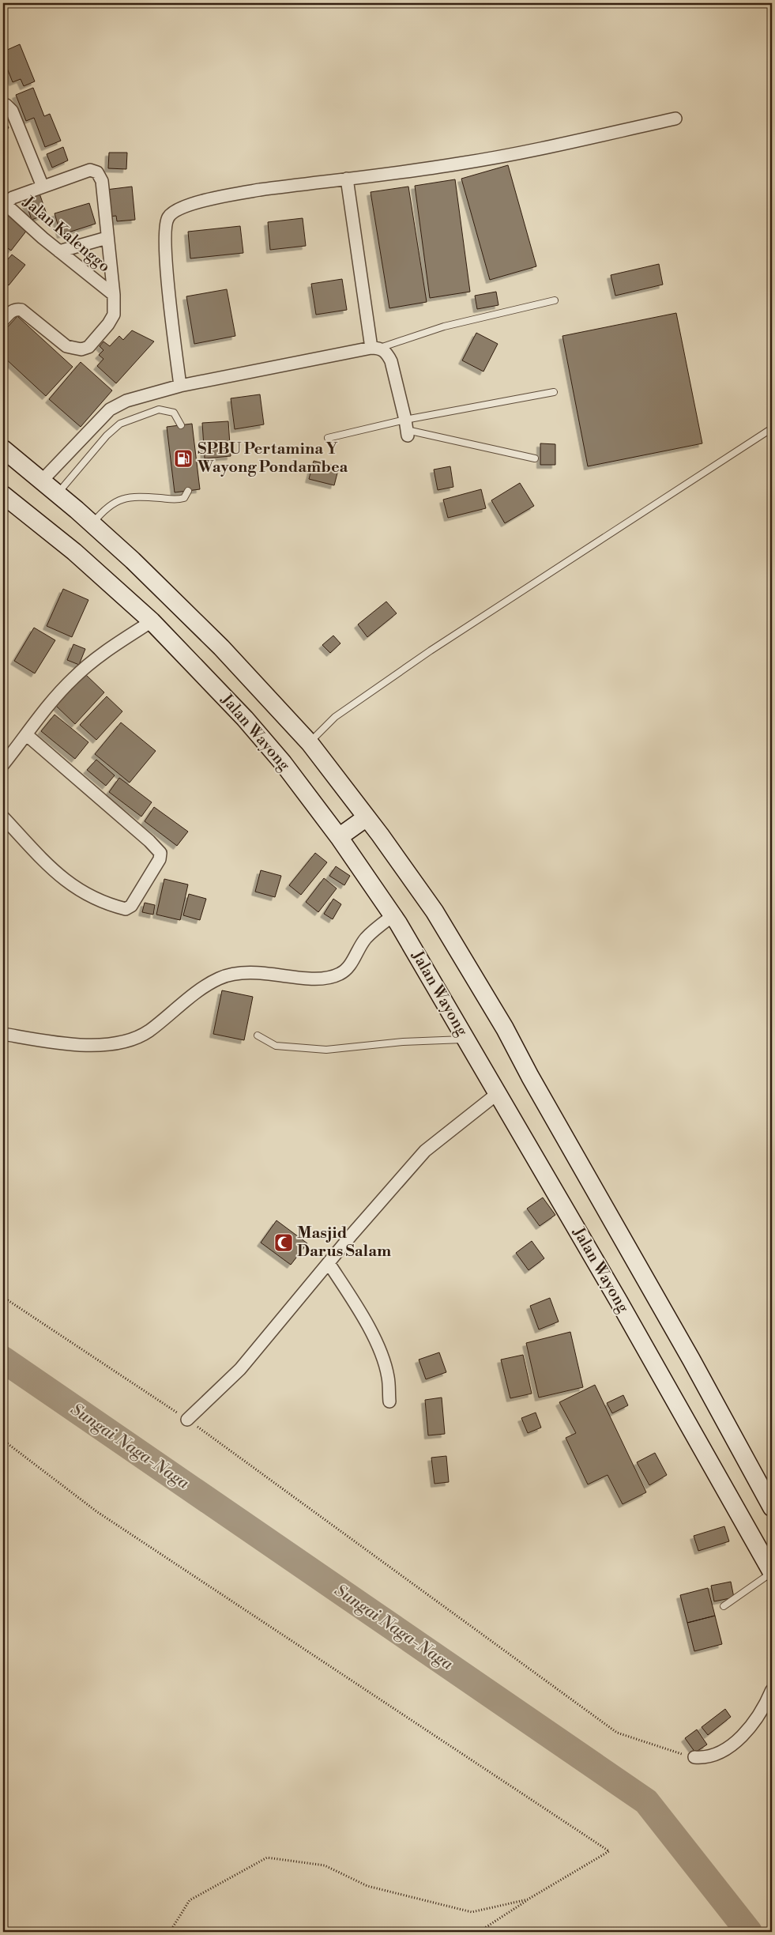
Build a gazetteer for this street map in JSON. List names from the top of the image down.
{
  "streets": {
    "main road": ["Jalan Wayong"],
    "street": ["Jalan Kalenggo"]
  },
  "water": ["Sungai Naga-Naga"],
  "places": {
    "fuel station": ["SPBU Pertamina Y Wayong Pondambea"],
    "mosque": ["Masjid Darus Salam"]
  }
}
